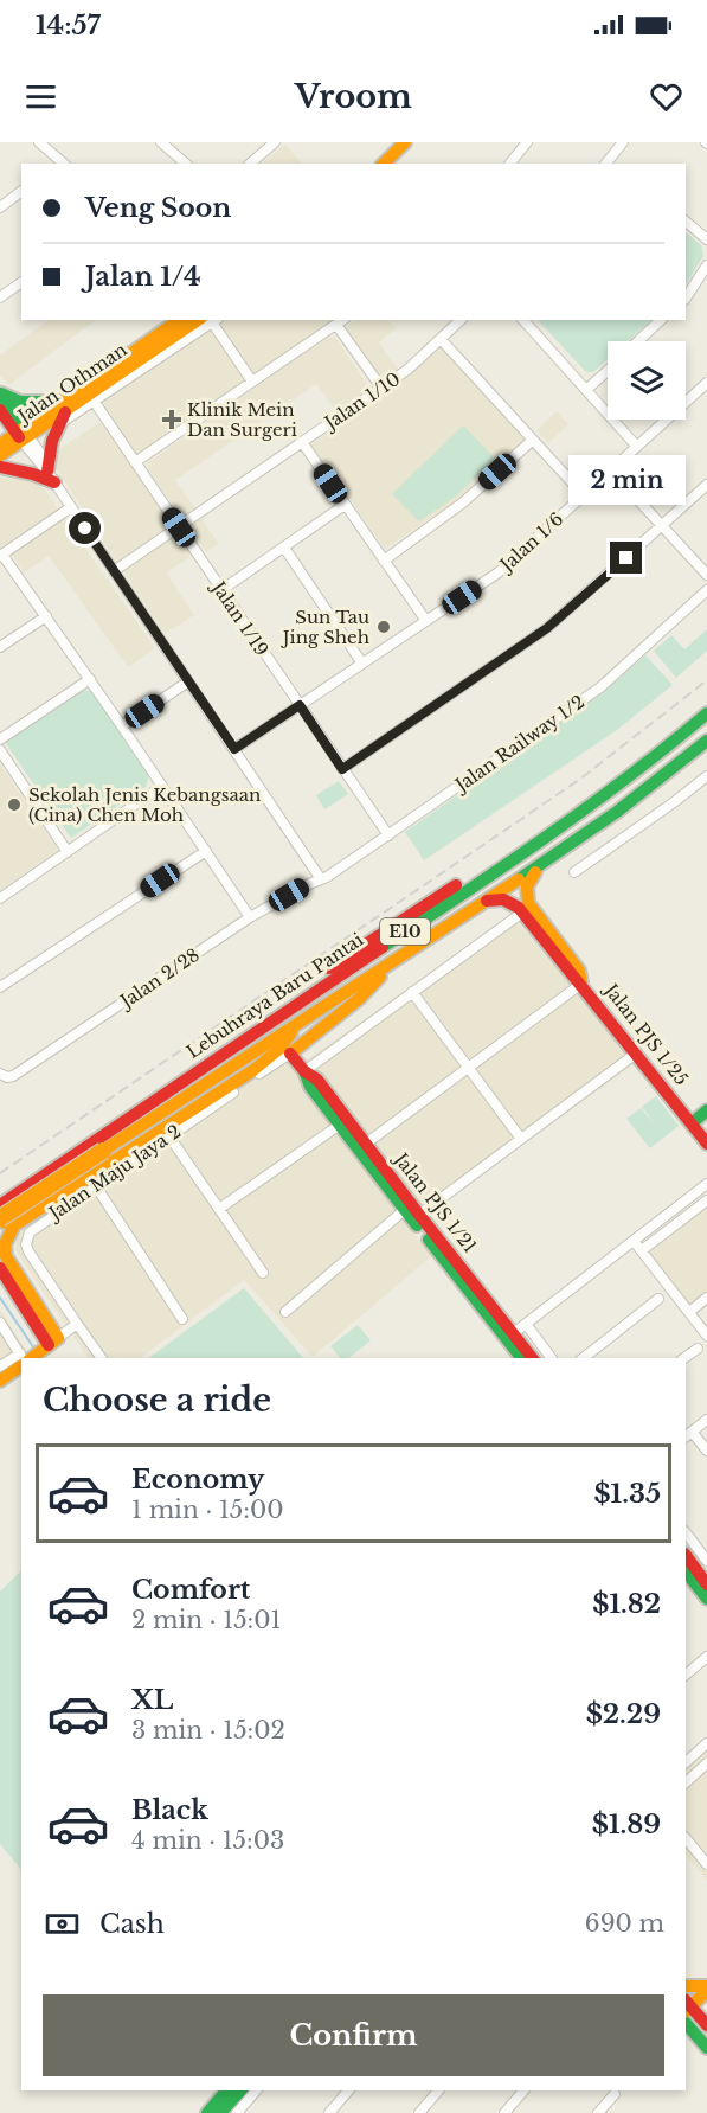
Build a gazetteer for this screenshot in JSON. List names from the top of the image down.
{
  "streets": {
    "main road": [
      "Jalan Othman",
      "E10",
      "Lebuhraya Baru Pantai",
      "Jalan PJS 1/25",
      "Jalan PJS 1/21"
    ],
    "street": [
      "Jalan 1/10",
      "Jalan 1/6",
      "Jalan 1/19",
      "Jalan Railway 1/2",
      "Jalan 2/28",
      "Jalan Maju Jaya 2"
    ]
  },
  "crossings": [
    ["Jalan 1/10", "Jalan 1/19"],
    ["Jalan 1/6", "Jalan 1/19"],
    ["Jalan 1/19", "Jalan Railway 1/2"],
    ["Jalan Railway 1/2", "Jalan 2/28"],
    ["Lebuhraya Baru Pantai", "Jalan PJS 1/25"],
    ["Jalan Maju Jaya 2", "Jalan PJS 1/21"]
  ],
  "places": {
    "health": ["Klinik Mein Dan Surgeri"],
    "other": ["Sun Tau Jing Sheh", "Sekolah Jenis Kebangsaan (Cina) Chen Moh"]
  },
  "page": {
    "status": "14:57",
    "header": "Vroom",
    "banner": ["Veng Soon", "Jalan 1/4"],
    "bubble": "2 min",
    "heading": "Choose a ride",
    "list": [
      {
        "name": "Economy",
        "note": "1 min · 15:00",
        "value": "$1.35"
      },
      {
        "name": "Comfort",
        "note": "2 min · 15:01",
        "value": "$1.82"
      },
      {
        "name": "XL",
        "note": "3 min · 15:02",
        "value": "$2.29"
      },
      {
        "name": "Black",
        "note": "4 min · 15:03",
        "value": "$1.89"
      }
    ],
    "pay": ["Cash", "690 m"],
    "buttons": "Confirm"
  }
}
